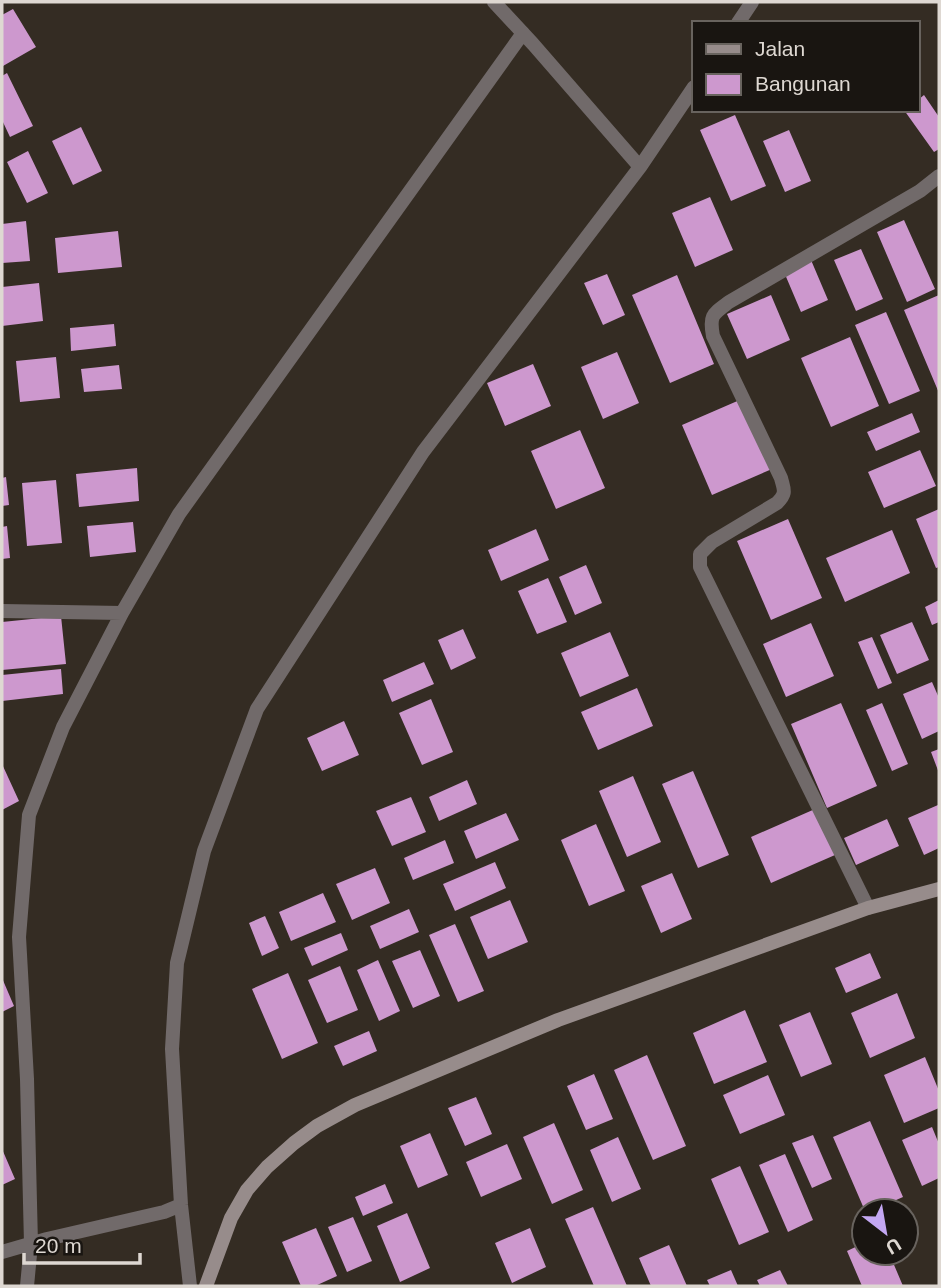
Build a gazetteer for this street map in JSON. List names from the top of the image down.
{
  "legend": ["Jalan", "Bangunan"],
  "scale_bar": "20 m",
  "north": "bottom right"
}
